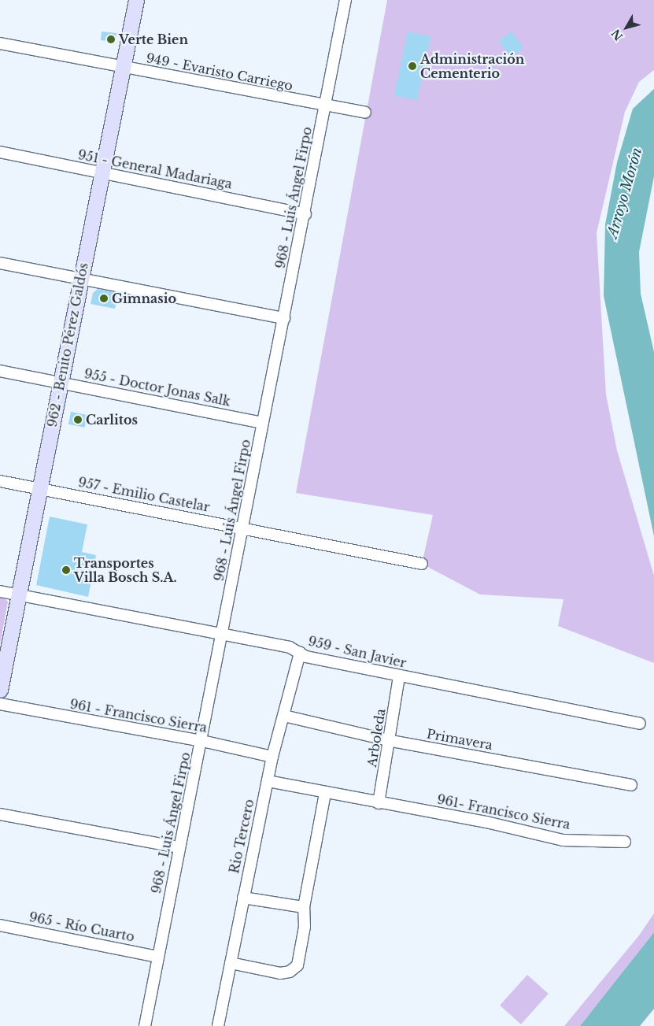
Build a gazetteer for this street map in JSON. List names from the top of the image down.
{
  "streets": {
    "main road": ["962 - Benito Pérez Galdós"],
    "street": [
      "949 - Evaristo Carriego",
      "951 - General Madariaga",
      "968 - Luis Ángel Firpo",
      "955 - Doctor Jonas Salk",
      "957 - Emilio Castelar",
      "959 - San Javier",
      "961 - Francisco Sierra",
      "Arboleda",
      "Primavera",
      "961- Francisco Sierra",
      "Rio Tercero",
      "965 - Río Cuarto"
    ]
  },
  "crossings": [
    ["949 - Evaristo Carriego", "968 - Luis Ángel Firpo"],
    ["949 - Evaristo Carriego", "962 - Benito Pérez Galdós"],
    ["951 - General Madariaga", "968 - Luis Ángel Firpo"],
    ["951 - General Madariaga", "962 - Benito Pérez Galdós"],
    ["968 - Luis Ángel Firpo", "955 - Doctor Jonas Salk"],
    ["968 - Luis Ángel Firpo", "957 - Emilio Castelar"],
    ["968 - Luis Ángel Firpo", "959 - San Javier"],
    ["968 - Luis Ángel Firpo", "961 - Francisco Sierra"],
    ["968 - Luis Ángel Firpo", "965 - Río Cuarto"],
    ["962 - Benito Pérez Galdós", "955 - Doctor Jonas Salk"],
    ["962 - Benito Pérez Galdós", "957 - Emilio Castelar"],
    ["962 - Benito Pérez Galdós", "959 - San Javier"],
    ["959 - San Javier", "Arboleda"],
    ["959 - San Javier", "Rio Tercero"],
    ["961 - Francisco Sierra", "Rio Tercero"],
    ["Arboleda", "Primavera"],
    ["Arboleda", "961- Francisco Sierra"],
    ["Primavera", "Rio Tercero"],
    ["961- Francisco Sierra", "Rio Tercero"]
  ],
  "water": ["Arroyo Morón"],
  "places": [
    "Verte Bien",
    "Administración Cementerio",
    "Gimnasio",
    "Carlitos",
    "Transportes Villa Bosch S.A."
  ],
  "north": "bottom left"
}
